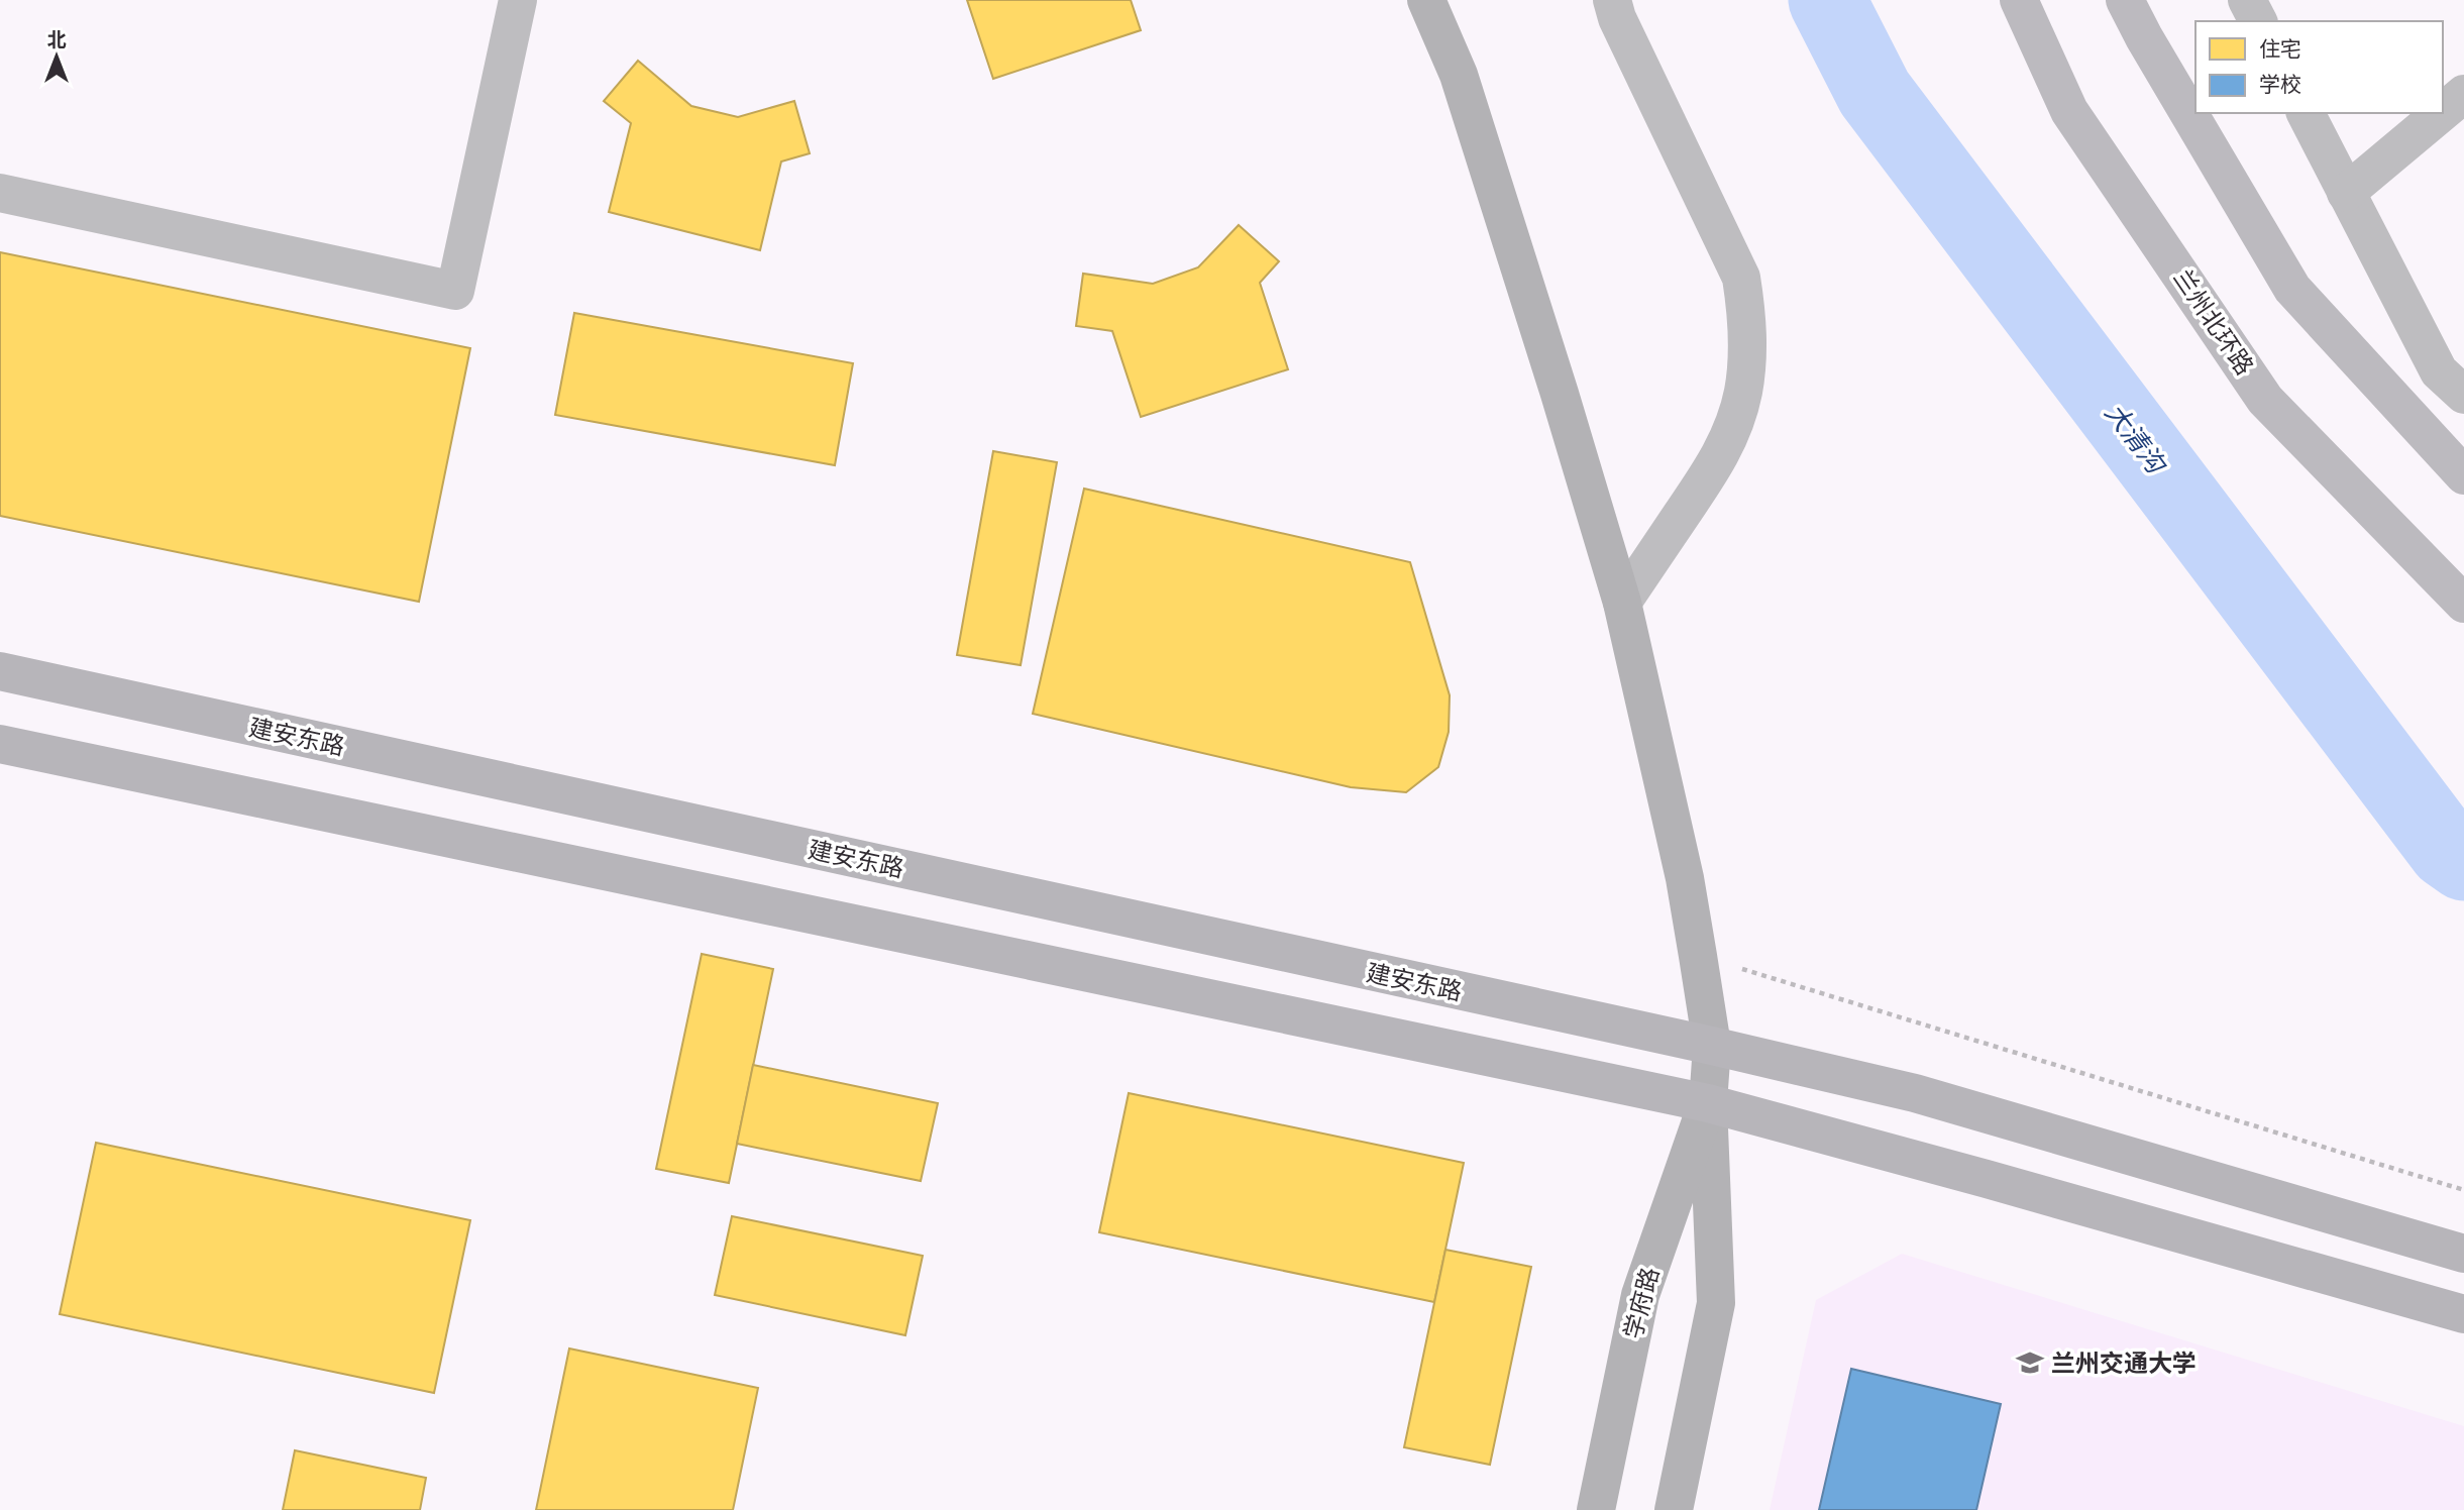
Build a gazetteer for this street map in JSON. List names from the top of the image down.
{
  "streets": {
    "highway": ["兰州北环路"],
    "main road": ["建安东路", "学府路"]
  },
  "water": ["大清沟"],
  "places": {
    "school or university": ["兰州交通大学"]
  },
  "legend": ["住宅", "学校"],
  "north": "top"
}
